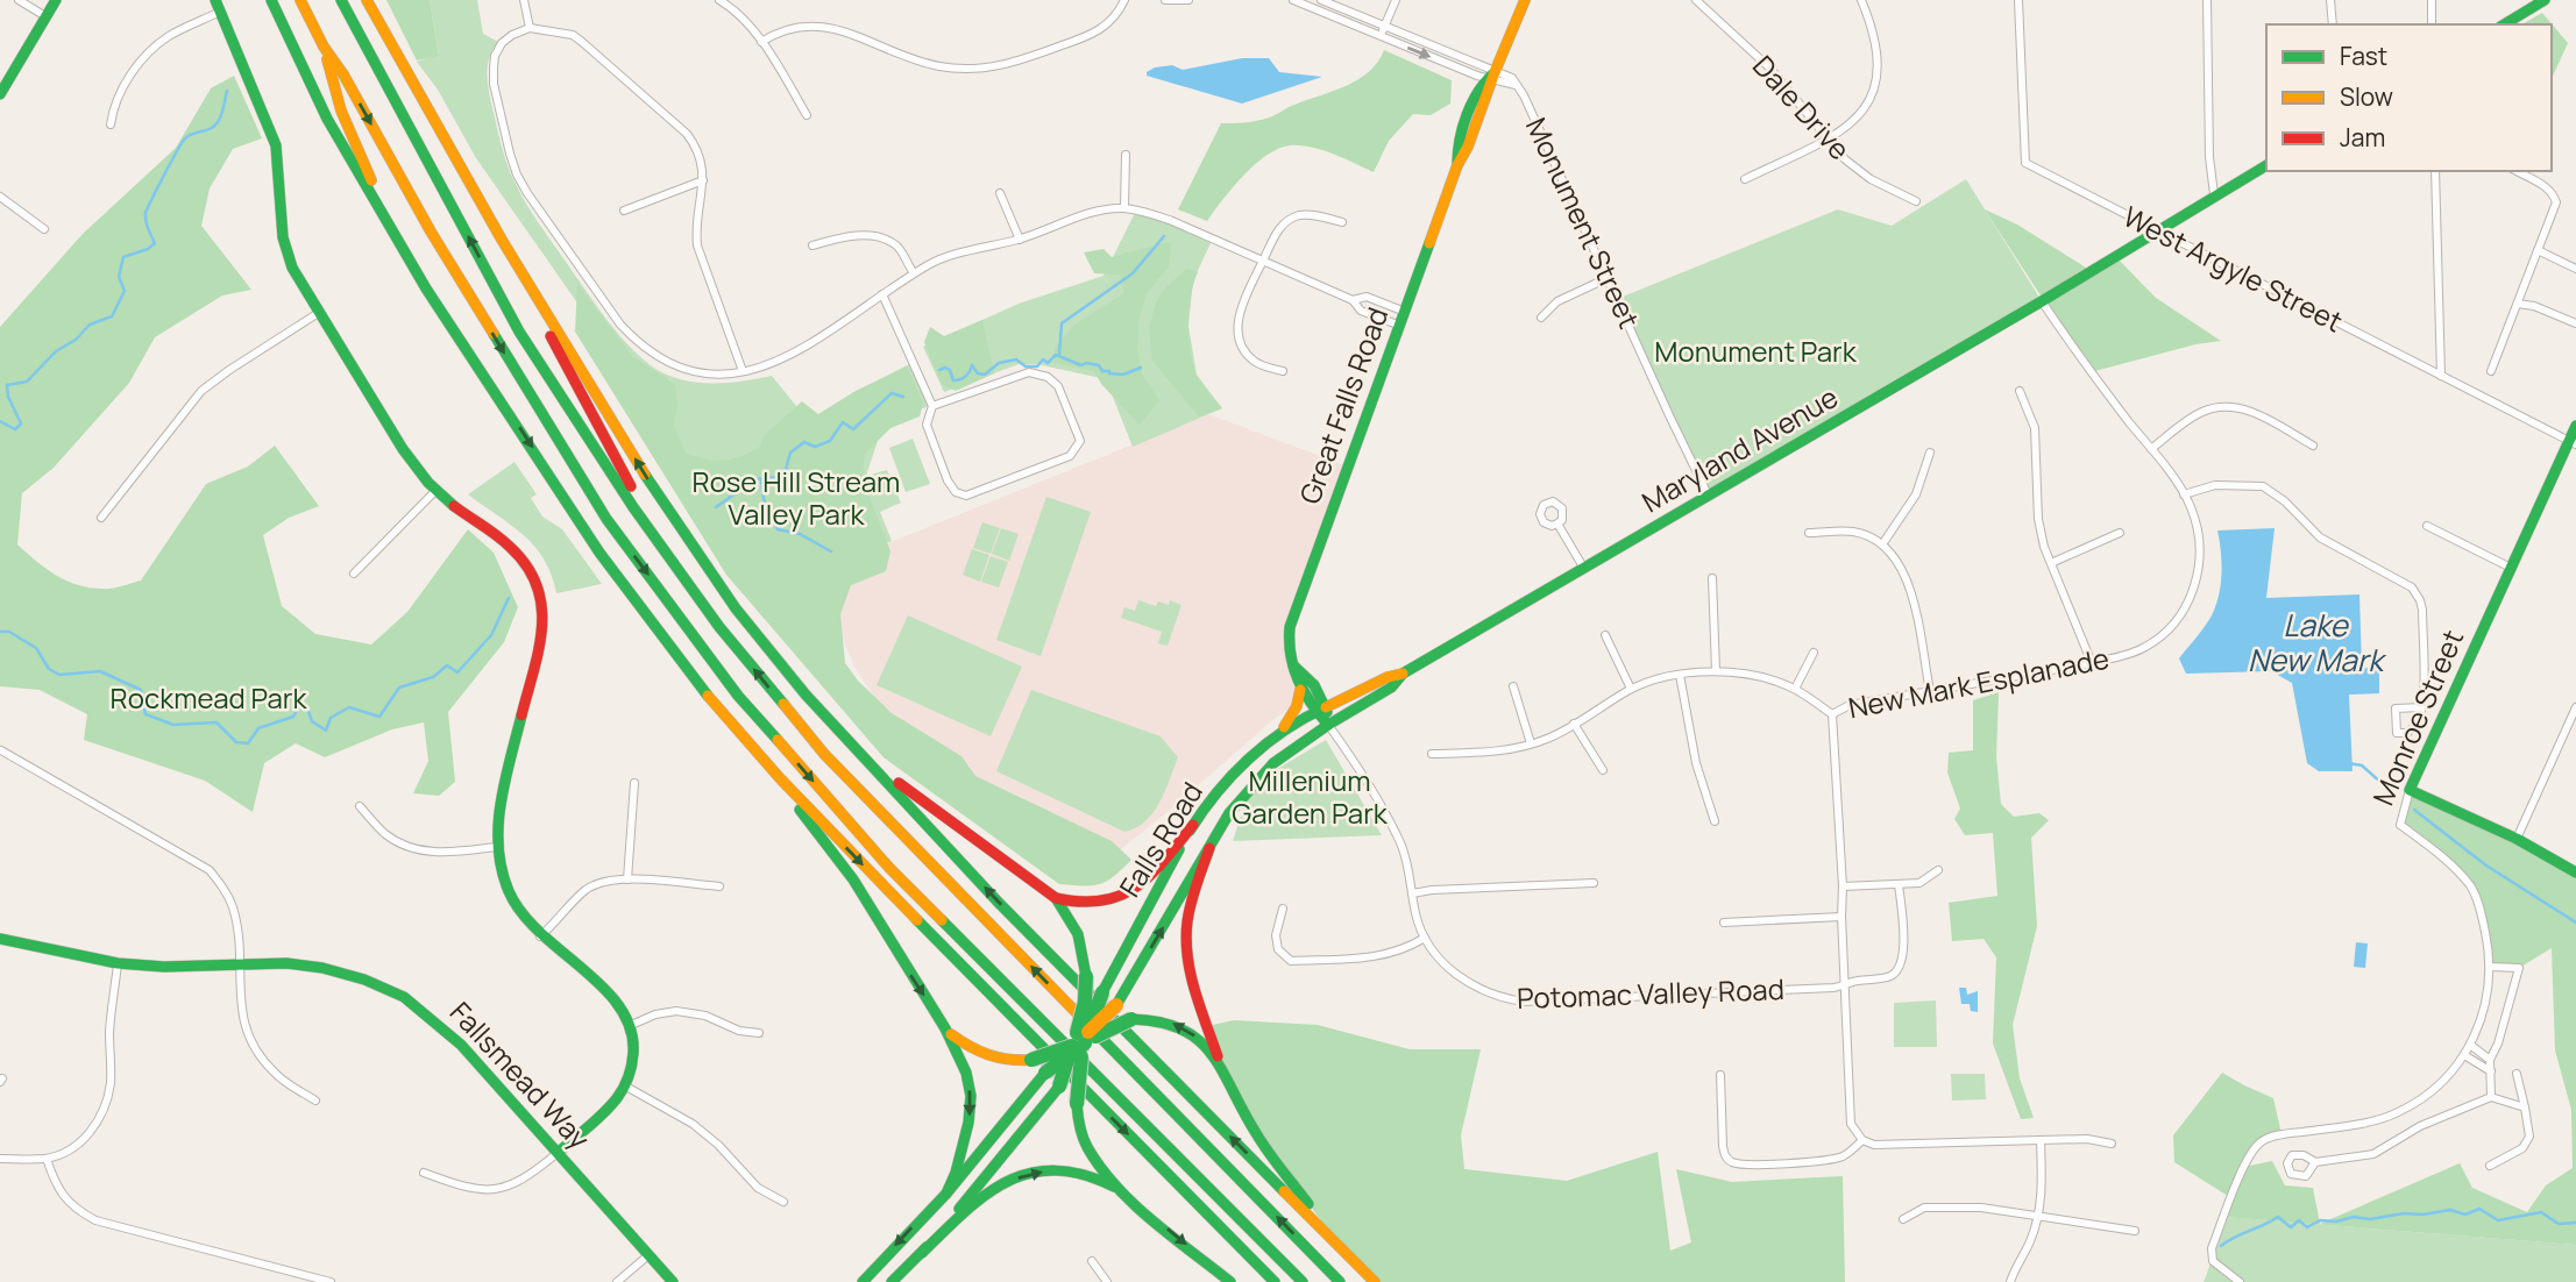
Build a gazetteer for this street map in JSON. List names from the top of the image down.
{
  "streets": {
    "main road": [
      "Great Falls Road",
      "Maryland Avenue",
      "Monroe Street",
      "Falls Road",
      "Fallsmead Way"
    ],
    "street": [
      "Dale Drive",
      "Monument Street",
      "West Argyle Street",
      "New Mark Esplanade",
      "Potomac Valley Road"
    ]
  },
  "crossings": [
    ["Monument Street", "Great Falls Road"],
    ["Monument Street", "Maryland Avenue"],
    ["West Argyle Street", "Maryland Avenue"],
    ["West Argyle Street", "Monroe Street"],
    ["Great Falls Road", "Maryland Avenue"],
    ["Great Falls Road", "Falls Road"],
    ["Great Falls Road", "Potomac Valley Road"],
    ["Maryland Avenue", "New Mark Esplanade"],
    ["Maryland Avenue", "Falls Road"],
    ["Maryland Avenue", "Potomac Valley Road"],
    ["New Mark Esplanade", "Potomac Valley Road"],
    ["Falls Road", "Potomac Valley Road"]
  ],
  "water": ["Lake New Mark"],
  "parks": [
    "Monument Park",
    "Rose Hill Stream Valley Park",
    "Rockmead Park",
    "Millenium Garden Park"
  ],
  "legend": ["Fast", "Slow", "Jam"]
}
